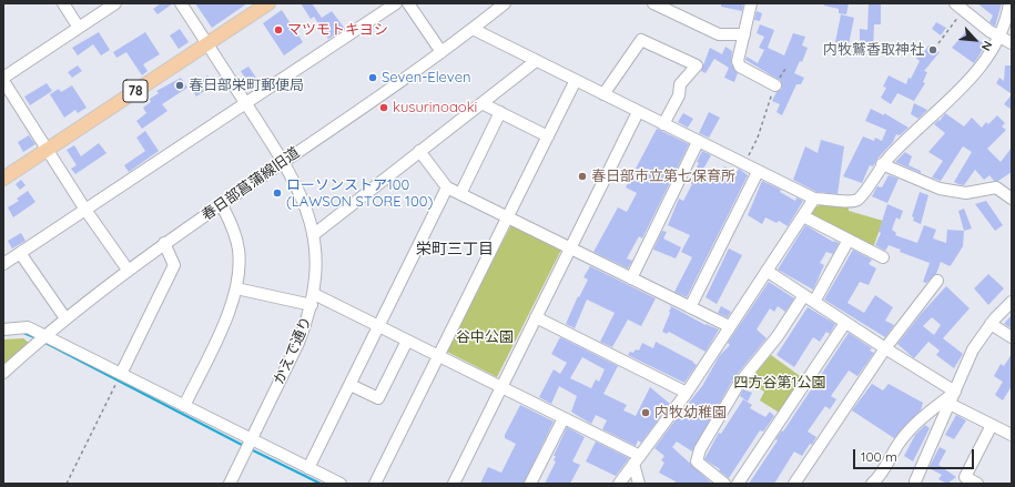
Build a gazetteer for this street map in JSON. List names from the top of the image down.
{
  "streets": {
    "main road": ["78"],
    "street": ["春日部菖蒲線旧道", "かえで通り"]
  },
  "crossings": [
    ["78", "かえで通り"],
    ["春日部菖蒲線旧道", "かえで通り"]
  ],
  "districts": ["栄町三丁目"],
  "parks": ["谷中公園", "四方谷第1公園"],
  "places": [
    "マツモトキヨシ",
    "内牧鷲香取神社",
    "Seven-Eleven",
    "春日部栄町郵便局",
    "kusurinoaoki",
    "春日部市立第七保育所",
    "ローソンストア100 (LAWSON STORE 100)",
    "内牧幼稚園"
  ],
  "scale_bar": "100 m",
  "north": "bottom right"
}
